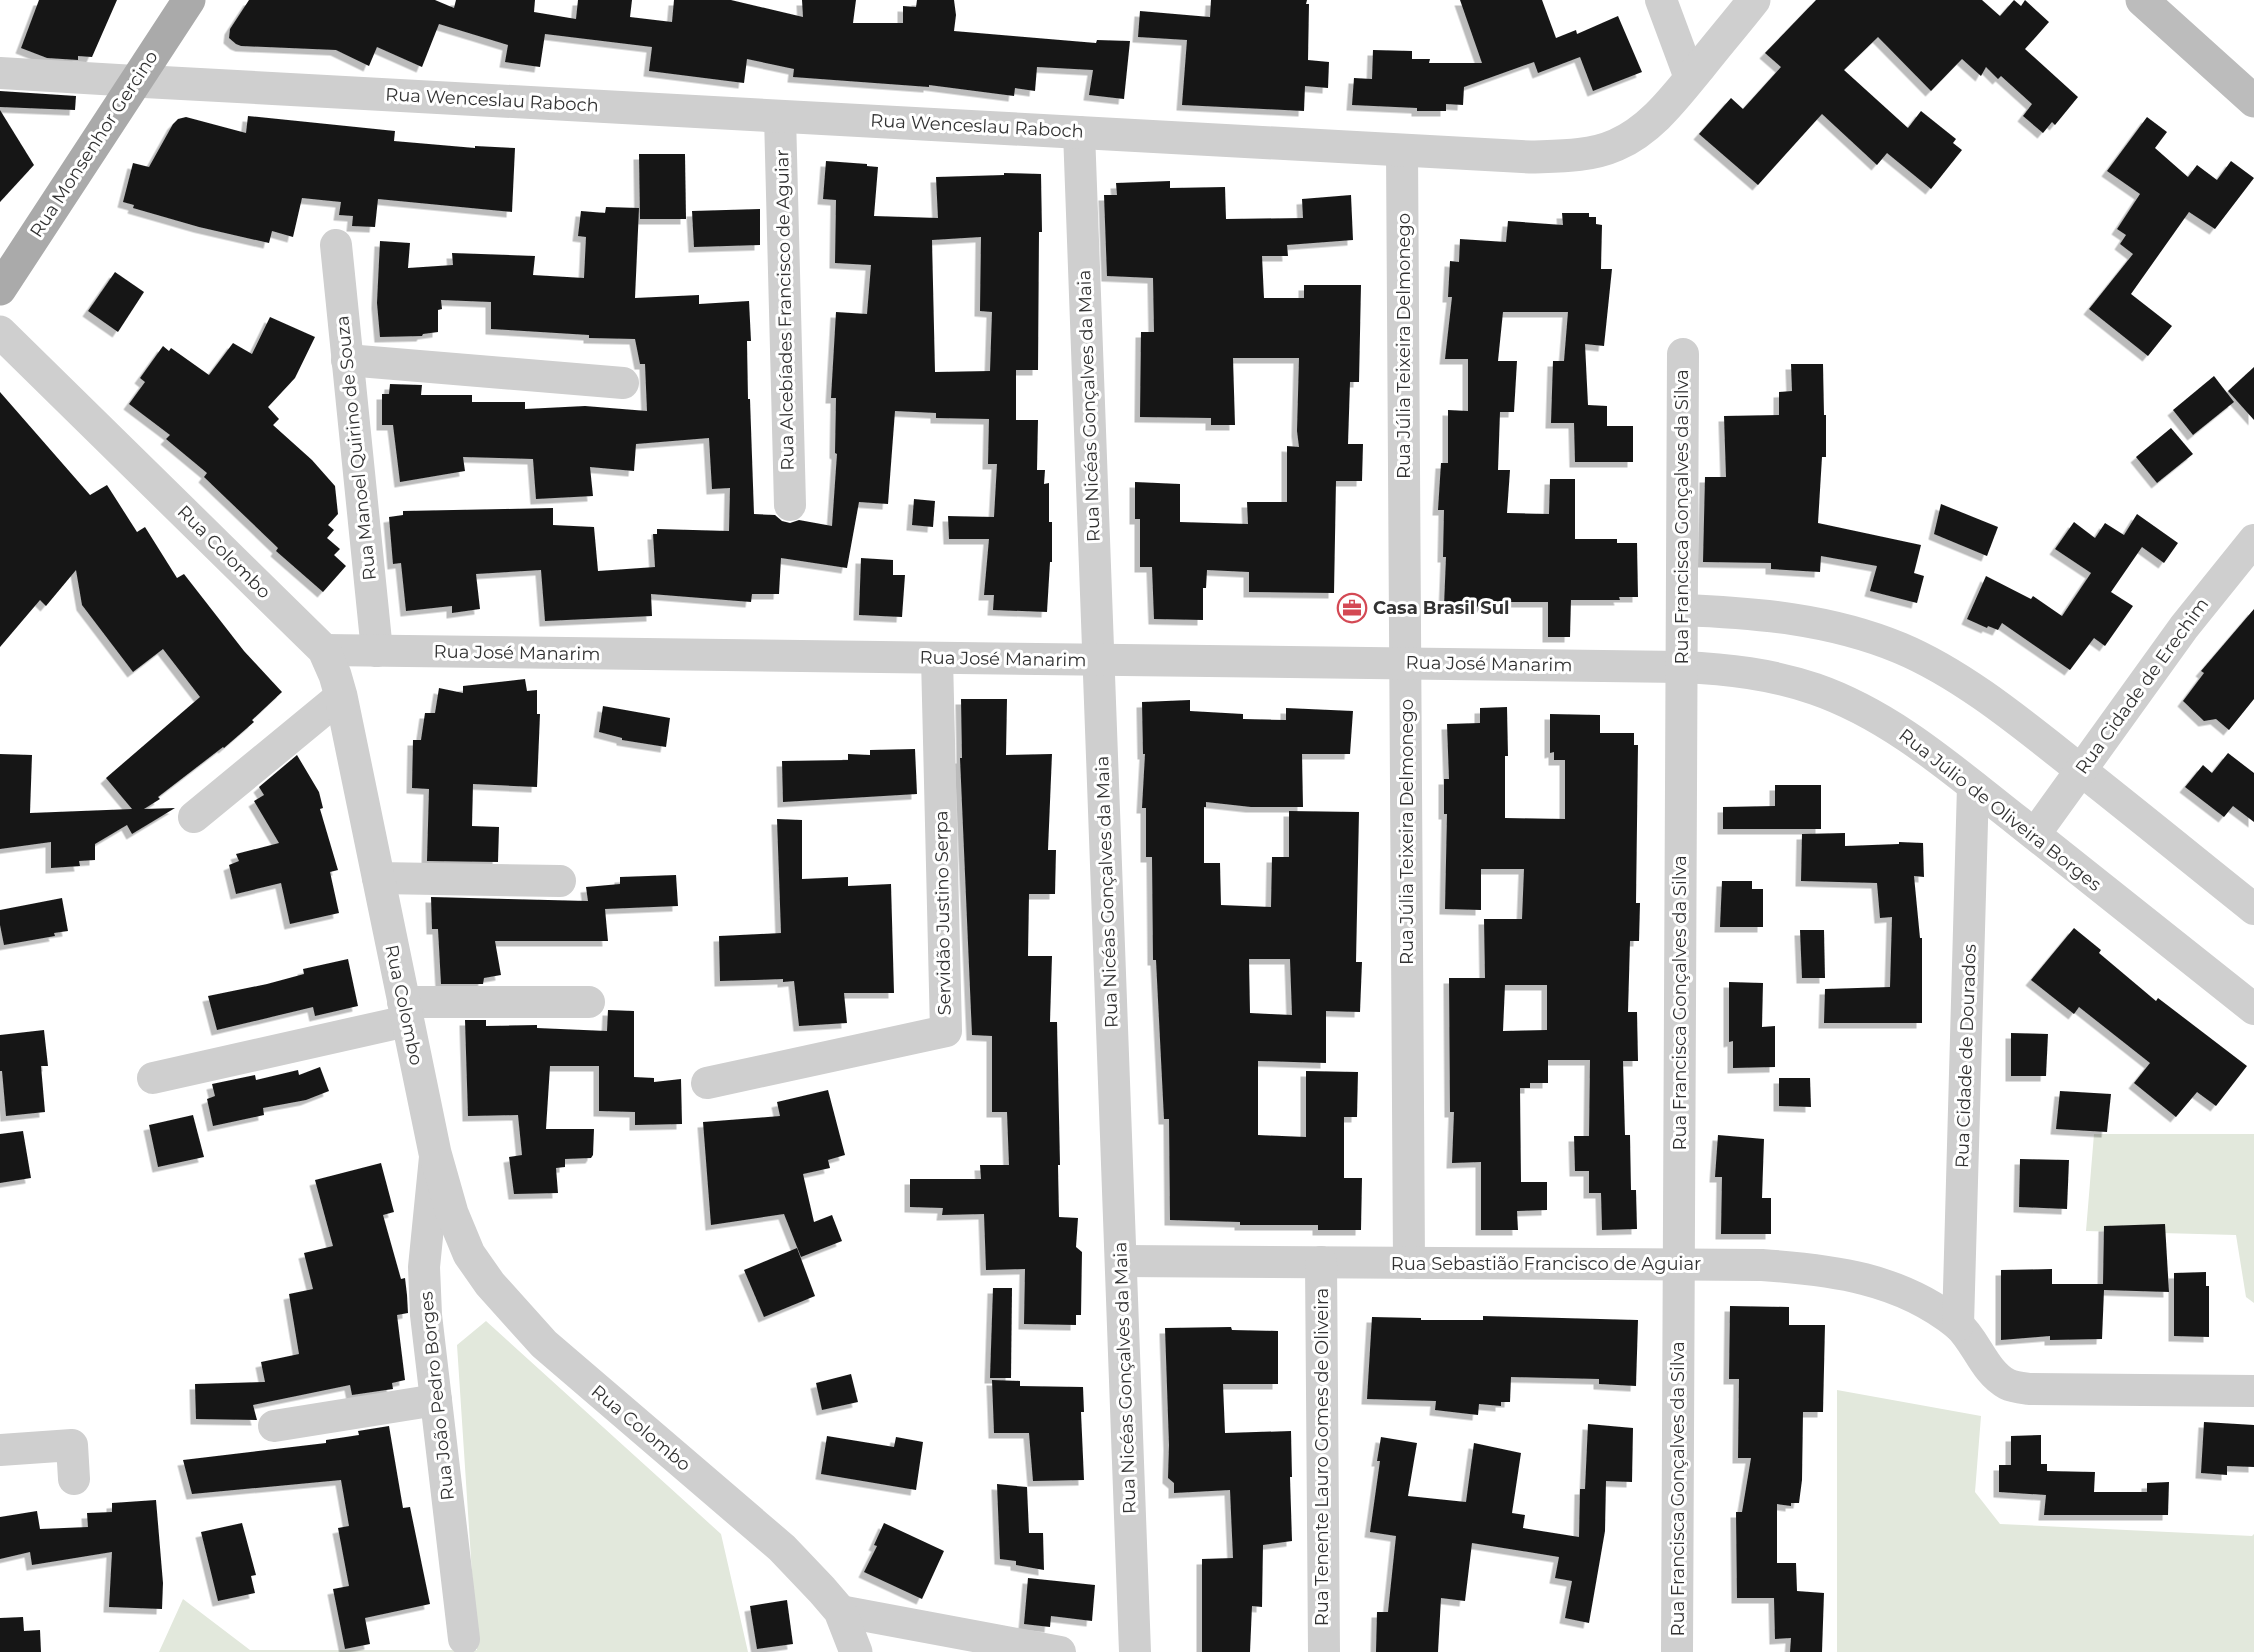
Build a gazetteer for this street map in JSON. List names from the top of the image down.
{
  "streets": {
    "main road": ["Rua Monsenhor Gercino"],
    "street": [
      "Rua Wenceslau Raboch",
      "Rua Alcebíades Francisco de Aguiar",
      "Rua Júlia Teixeira Delmonego",
      "Rua Nicéas Gonçalves da Maia",
      "Rua Manoel Quirino de Souza",
      "Rua Francisca Gonçalves da Silva",
      "Rua Colombo",
      "Rua José Manarim",
      "Rua Cidade de Erechim",
      "Rua Júlio de Oliveira Borges",
      "Servidão Justino Serpa",
      "Rua Cidade de Dourados",
      "Rua Sebastião Francisco de Aguiar",
      "Rua João Pedro Borges",
      "Rua Tenente Lauro Gomes de Oliveira"
    ]
  },
  "crossings": [
    ["Rua Wenceslau Raboch", "Rua Monsenhor Gercino"],
    ["Rua Wenceslau Raboch", "Rua Alcebíades Francisco de Aguiar"],
    ["Rua Wenceslau Raboch", "Rua Júlia Teixeira Delmonego"],
    ["Rua Wenceslau Raboch", "Rua Nicéas Gonçalves da Maia"],
    ["Rua Júlia Teixeira Delmonego", "Rua José Manarim"],
    ["Rua Júlia Teixeira Delmonego", "Rua Sebastião Francisco de Aguiar"],
    ["Rua Nicéas Gonçalves da Maia", "Rua José Manarim"],
    ["Rua Nicéas Gonçalves da Maia", "Rua Sebastião Francisco de Aguiar"],
    ["Rua Manoel Quirino de Souza", "Rua José Manarim"],
    ["Rua Francisca Gonçalves da Silva", "Rua José Manarim"],
    ["Rua Francisca Gonçalves da Silva", "Rua Júlio de Oliveira Borges"],
    ["Rua Francisca Gonçalves da Silva", "Rua Sebastião Francisco de Aguiar"],
    ["Rua Colombo", "Rua José Manarim"],
    ["Rua Colombo", "Rua João Pedro Borges"],
    ["Rua José Manarim", "Rua Júlio de Oliveira Borges"],
    ["Rua José Manarim", "Servidão Justino Serpa"],
    ["Rua Cidade de Erechim", "Rua Júlio de Oliveira Borges"],
    ["Rua Júlio de Oliveira Borges", "Rua Cidade de Dourados"],
    ["Rua Cidade de Dourados", "Rua Sebastião Francisco de Aguiar"],
    ["Rua Sebastião Francisco de Aguiar", "Rua Tenente Lauro Gomes de Oliveira"]
  ],
  "places": {
    "office": ["Casa Brasil Sul"]
  }
}
